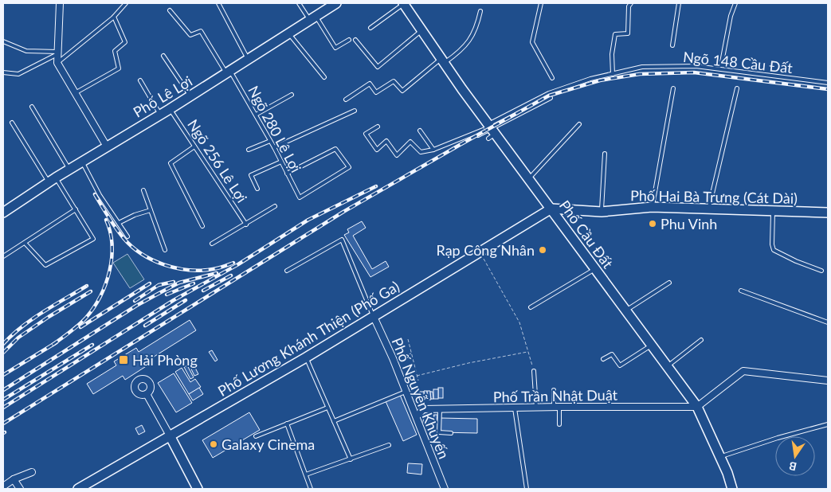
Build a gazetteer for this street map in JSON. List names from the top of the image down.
{
  "streets": {
    "main road": [
      "Phố Lê Lợi",
      "Phố Hai Bà Trưng (Cát Dài)",
      "Phố Cầu Đất",
      "Phố Lương Khánh Thiện (Phố Ga)"
    ],
    "street": ["Phố Trần Nhật Duật", "Phố Nguyễn Khuyến"],
    "lane": ["Ngõ 148 Cầu Đất", "Ngõ 280 Lê Lợi", "Ngõ 256 Lê Lợi"]
  },
  "crossings": [
    ["Ngõ 148 Cầu Đất", "Phố Cầu Đất"],
    ["Phố Lê Lợi", "Ngõ 280 Lê Lợi"],
    ["Phố Lê Lợi", "Ngõ 256 Lê Lợi"],
    ["Phố Hai Bà Trưng (Cát Dài)", "Phố Cầu Đất"],
    ["Phố Hai Bà Trưng (Cát Dài)", "Phố Lương Khánh Thiện (Phố Ga)"],
    ["Phố Cầu Đất", "Phố Lương Khánh Thiện (Phố Ga)"],
    ["Phố Cầu Đất", "Phố Trần Nhật Duật"],
    ["Phố Lương Khánh Thiện (Phố Ga)", "Phố Nguyễn Khuyến"],
    ["Phố Trần Nhật Duật", "Phố Nguyễn Khuyến"]
  ],
  "places": {
    "other": ["Phu Vinh", "Rạp Công Nhân", "Galaxy Cinema"],
    "transit": ["Hải Phòng"]
  },
  "north": "bottom"
}
